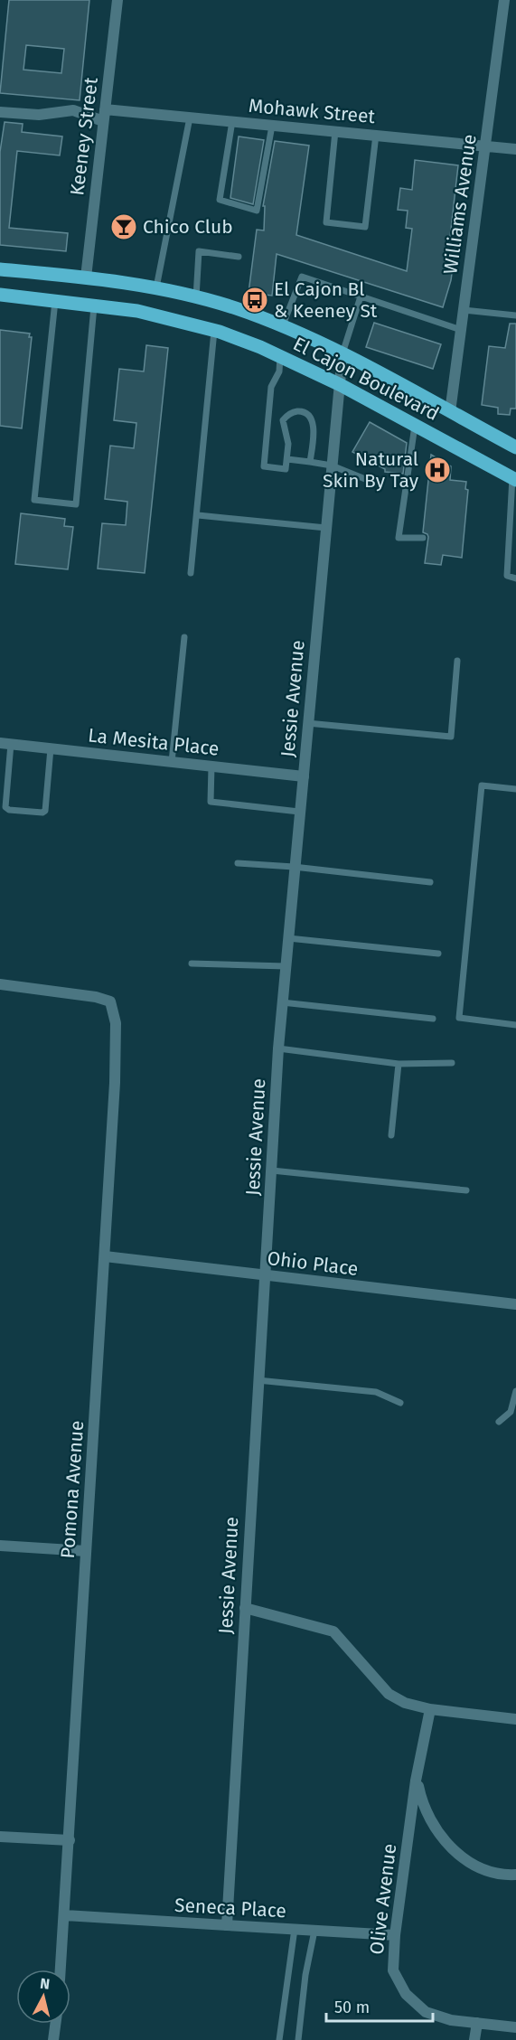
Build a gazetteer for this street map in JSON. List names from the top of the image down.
{
  "streets": {
    "main road": ["El Cajon Boulevard"],
    "street": [
      "Mohawk Street",
      "Keeney Street",
      "Williams Avenue",
      "Jessie Avenue",
      "La Mesita Place",
      "Ohio Place",
      "Pomona Avenue",
      "Olive Avenue",
      "Seneca Place"
    ]
  },
  "crossings": [
    ["Mohawk Street", "Keeney Street"],
    ["Mohawk Street", "Williams Avenue"],
    ["Keeney Street", "El Cajon Boulevard"],
    ["Williams Avenue", "El Cajon Boulevard"],
    ["El Cajon Boulevard", "Jessie Avenue"],
    ["Jessie Avenue", "La Mesita Place"],
    ["Jessie Avenue", "Ohio Place"],
    ["Jessie Avenue", "Seneca Place"],
    ["Ohio Place", "Pomona Avenue"],
    ["Pomona Avenue", "Seneca Place"],
    ["Olive Avenue", "Seneca Place"]
  ],
  "places": {
    "bar": ["Chico Club"],
    "bus stop": ["El Cajon Bl & Keeney St"],
    "hospital": ["Natural Skin By Tay"]
  },
  "scale_bar": "50 m",
  "north": "top"
}
